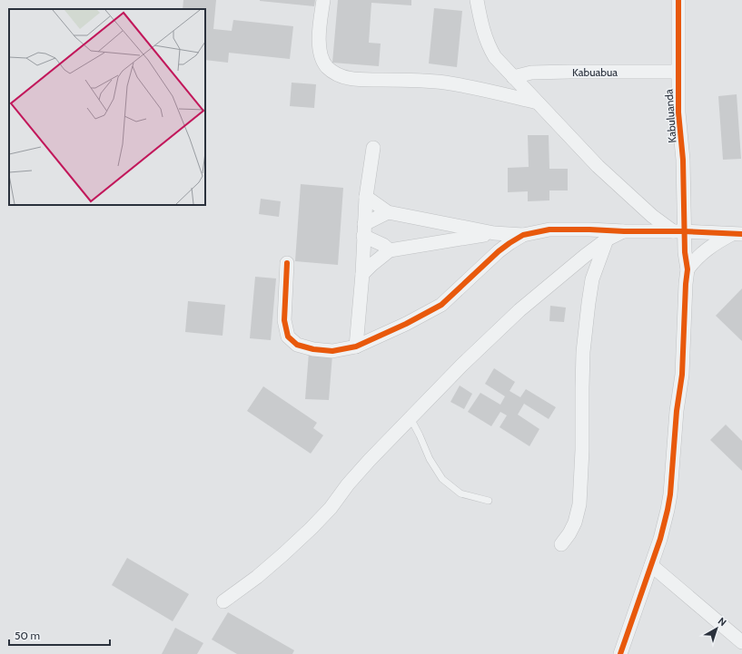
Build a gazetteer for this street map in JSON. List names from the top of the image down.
{
  "streets": {
    "street": ["Kabuabua", "Kabuluanda"]
  },
  "crossings": [
    ["Kabuabua", "Kabuluanda"]
  ],
  "scale_bar": "50 m",
  "north": "top right"
}
